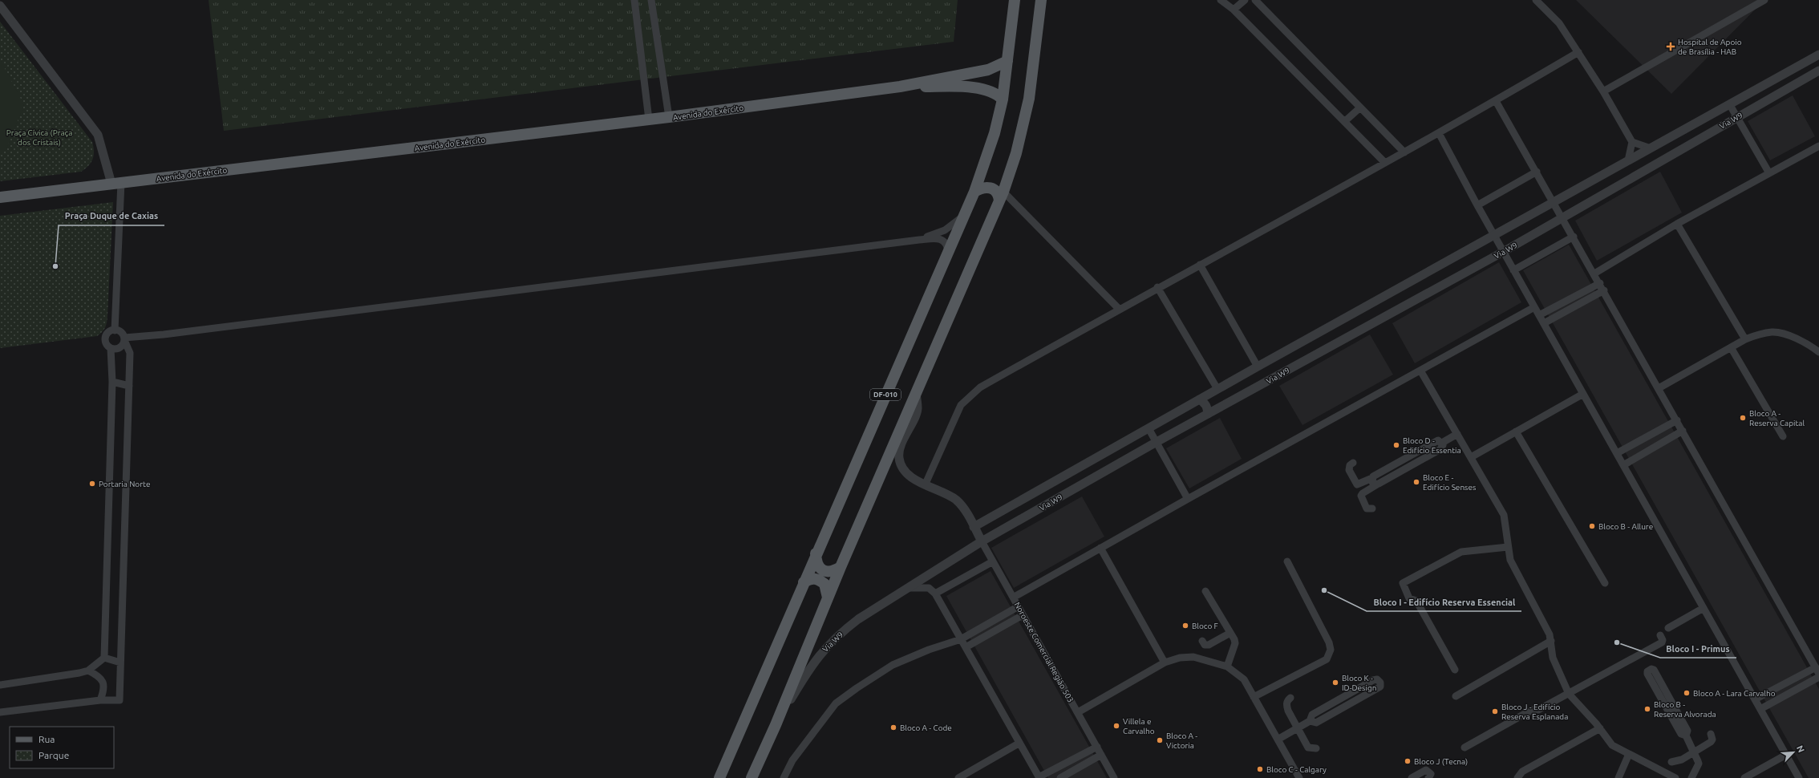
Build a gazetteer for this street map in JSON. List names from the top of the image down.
{
  "streets": {
    "main road": ["Avenida do Exército", "DF-010"],
    "street": ["Via W9", "Noroeste Comercial Região 503"]
  },
  "crossings": [
    ["Avenida do Exército", "DF-010"],
    ["Via W9", "DF-010"],
    ["Via W9", "Noroeste Comercial Região 503"],
    ["DF-010", "Noroeste Comercial Região 503"]
  ],
  "parks": ["Praça Cívica (Praça dos Cristais)"],
  "places": {
    "health": ["Hospital de Apoio de Brasília - HAB"],
    "other": [
      "Praça Duque de Caxias",
      "Bloco A - Reserva Capital",
      "Bloco D - Edifício Essentia",
      "Bloco E - Edifício Senses",
      "Portaria Norte",
      "Bloco B - Allure",
      "Bloco I - Edifício Reserva Essencial",
      "Bloco F",
      "Bloco I - Primus",
      "Bloco K - ID-Design",
      "Bloco A - Lara Carvalho",
      "Bloco B - Reserva Alvorada",
      "Bloco J - Edifício Reserva Esplanada",
      "Villela e Carvalho",
      "Bloco A - Code",
      "Bloco A - Victoria",
      "Bloco J (Tecna)",
      "Bloco C - Calgary"
    ]
  },
  "legend": ["Rua", "Parque"],
  "north": "top right"
}
